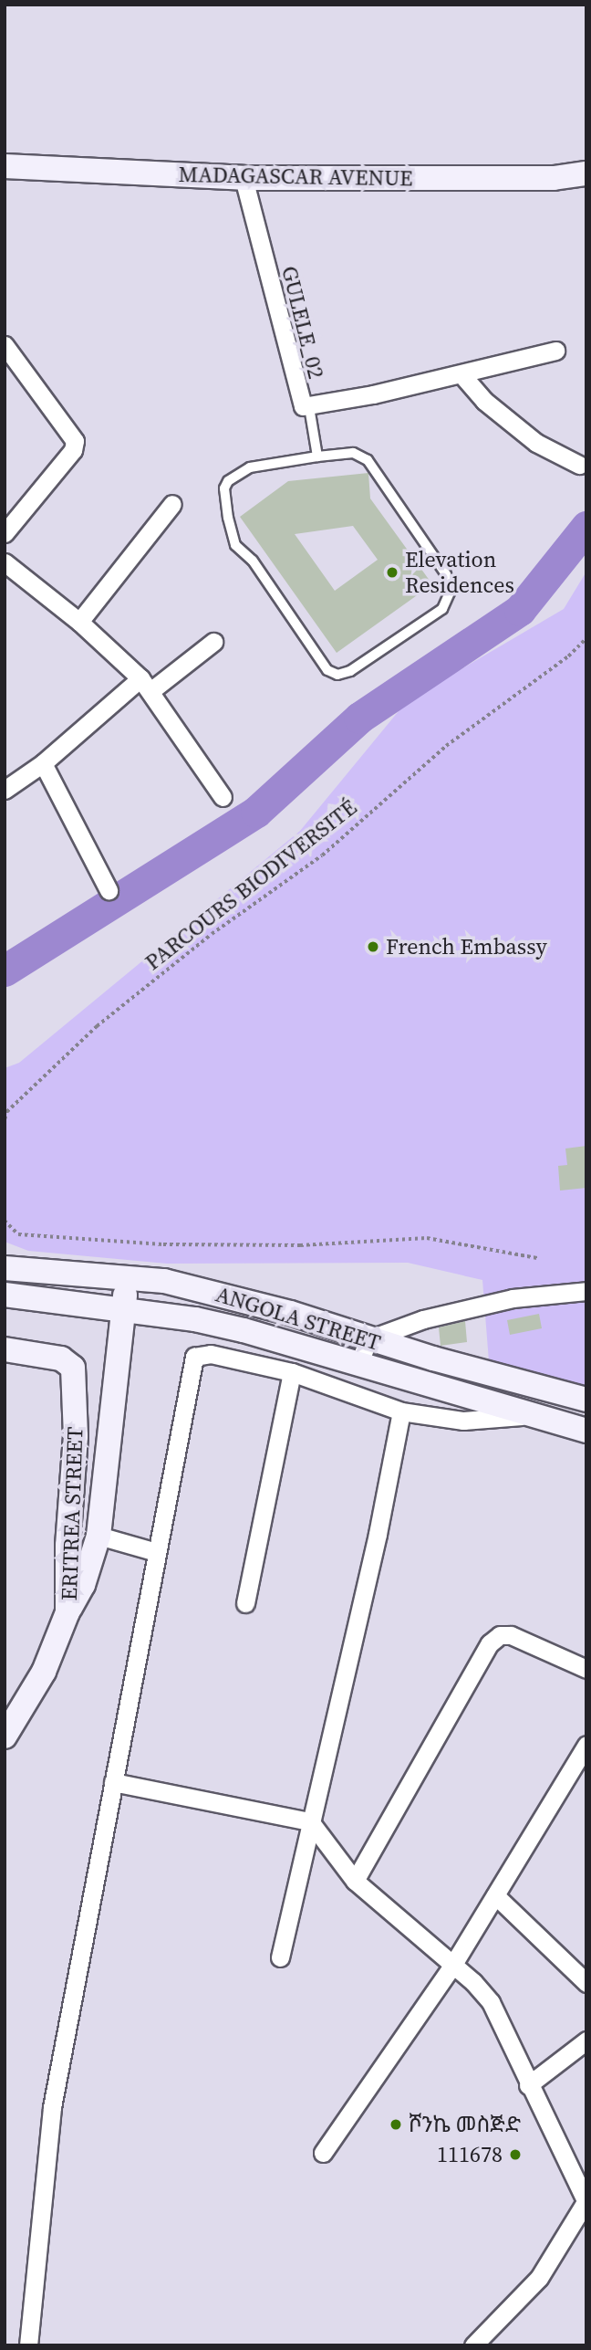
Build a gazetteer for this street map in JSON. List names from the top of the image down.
{
  "streets": {
    "main road": ["MADAGASCAR AVENUE", "ANGOLA STREET", "ERITREA STREET"],
    "street": ["GULELE_02"],
    "path": ["PARCOURS BIODIVERSITÉ"]
  },
  "crossings": [
    ["MADAGASCAR AVENUE", "GULELE_02"]
  ],
  "places": [
    "Elevation Residences",
    "French Embassy",
    "ሾንኬ መስጅድ",
    "111678"
  ]
}
